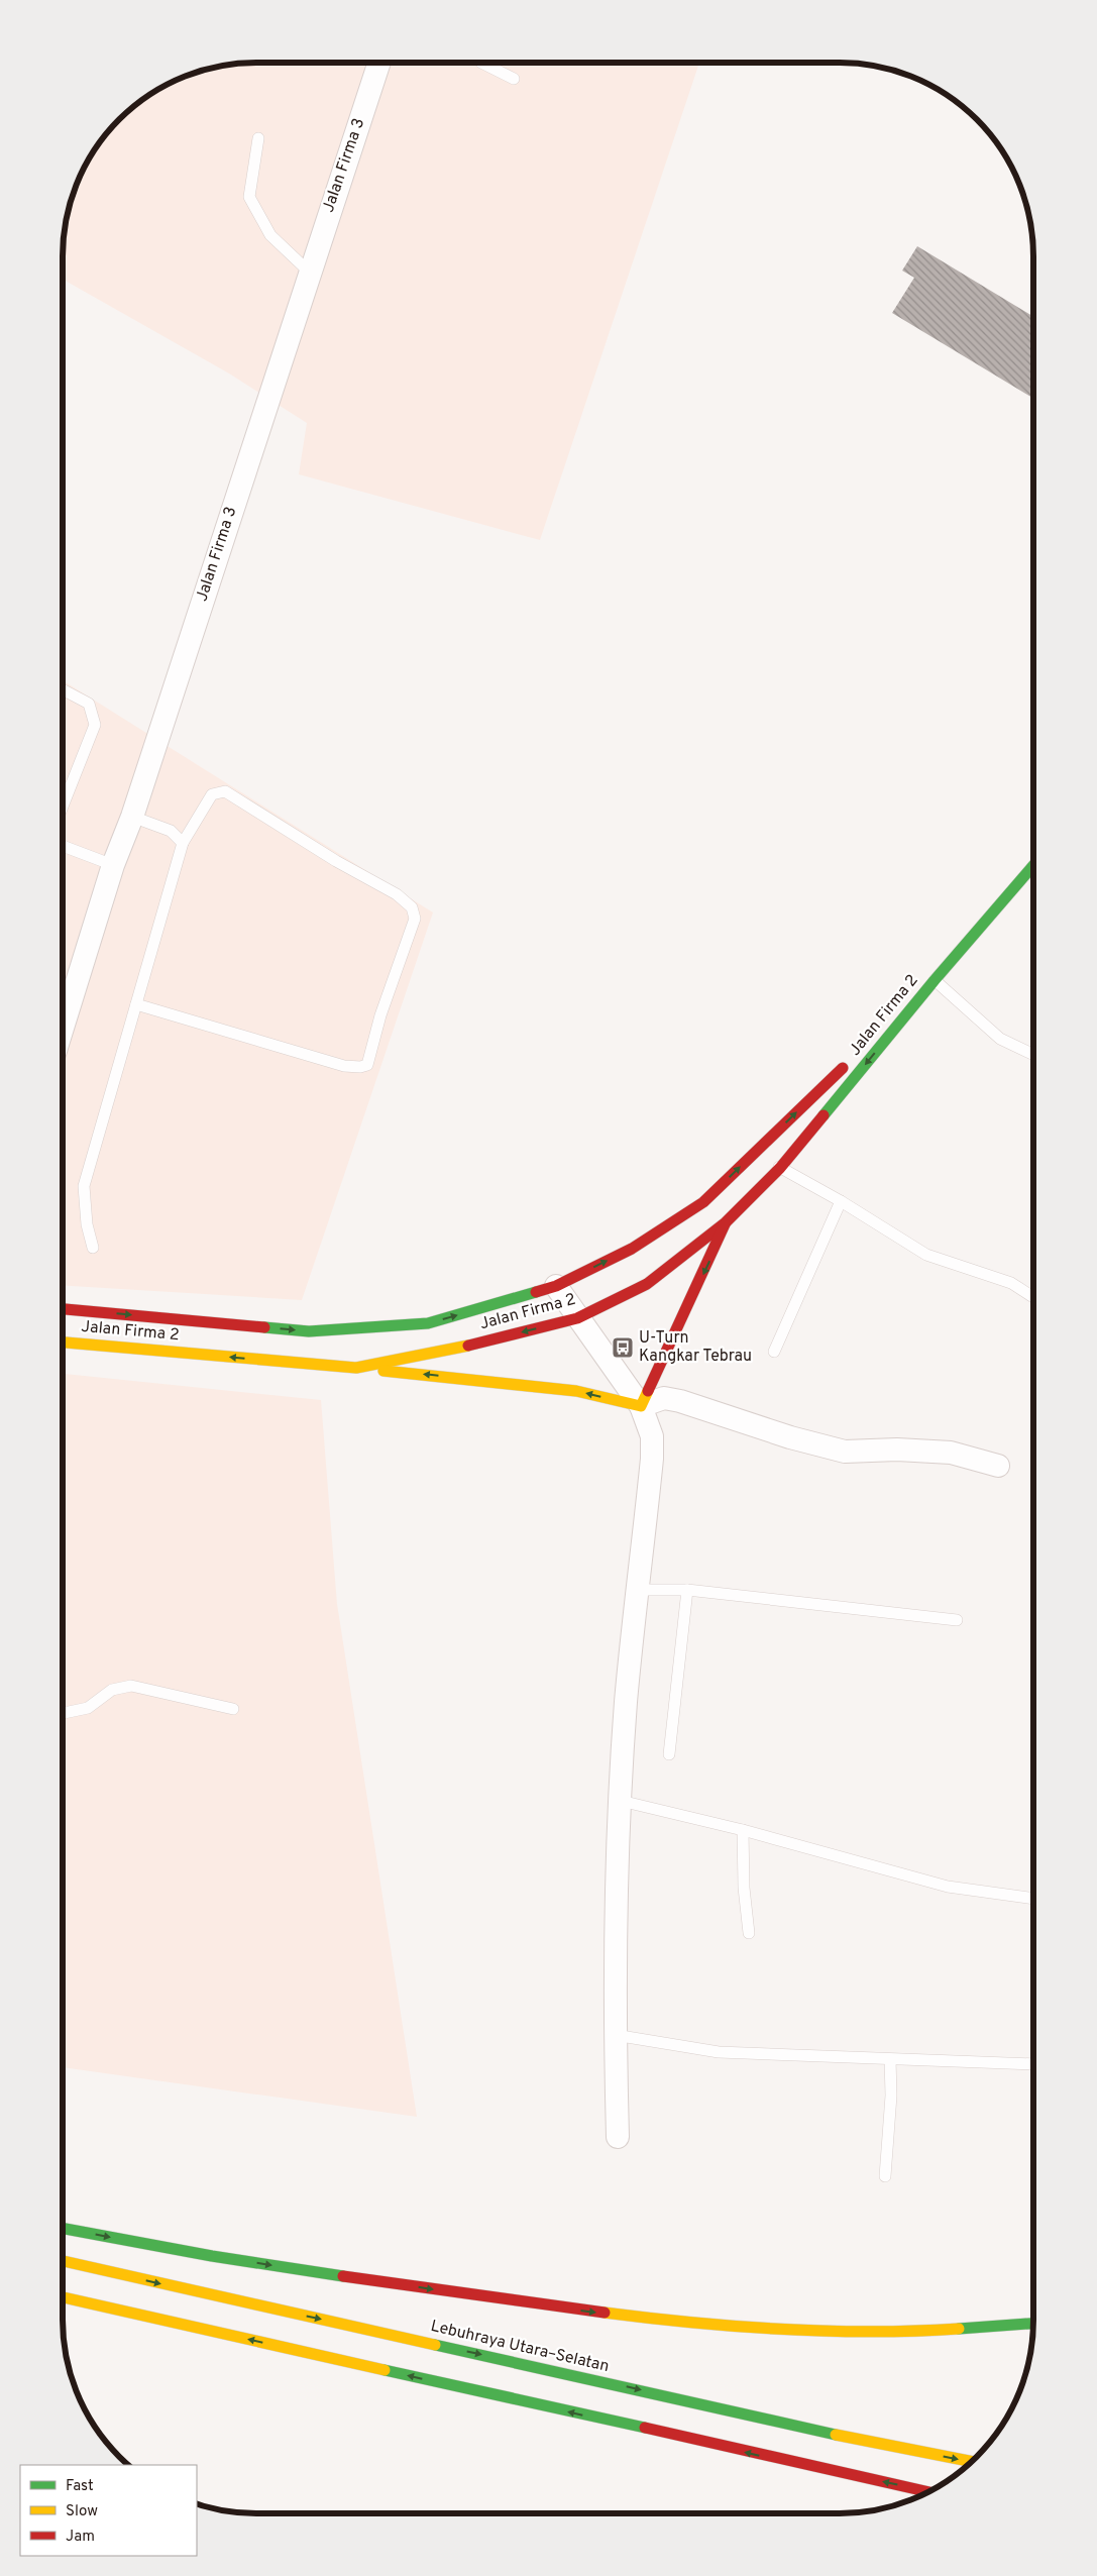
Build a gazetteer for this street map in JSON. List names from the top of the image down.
{
  "streets": {
    "main road": ["Jalan Firma 2", "Lebuhraya Utara–Selatan"],
    "street": ["Jalan Firma 3"]
  },
  "places": {
    "bus stop": ["U-Turn Kangkar Tebrau"]
  },
  "legend": ["Fast", "Slow", "Jam"]
}
